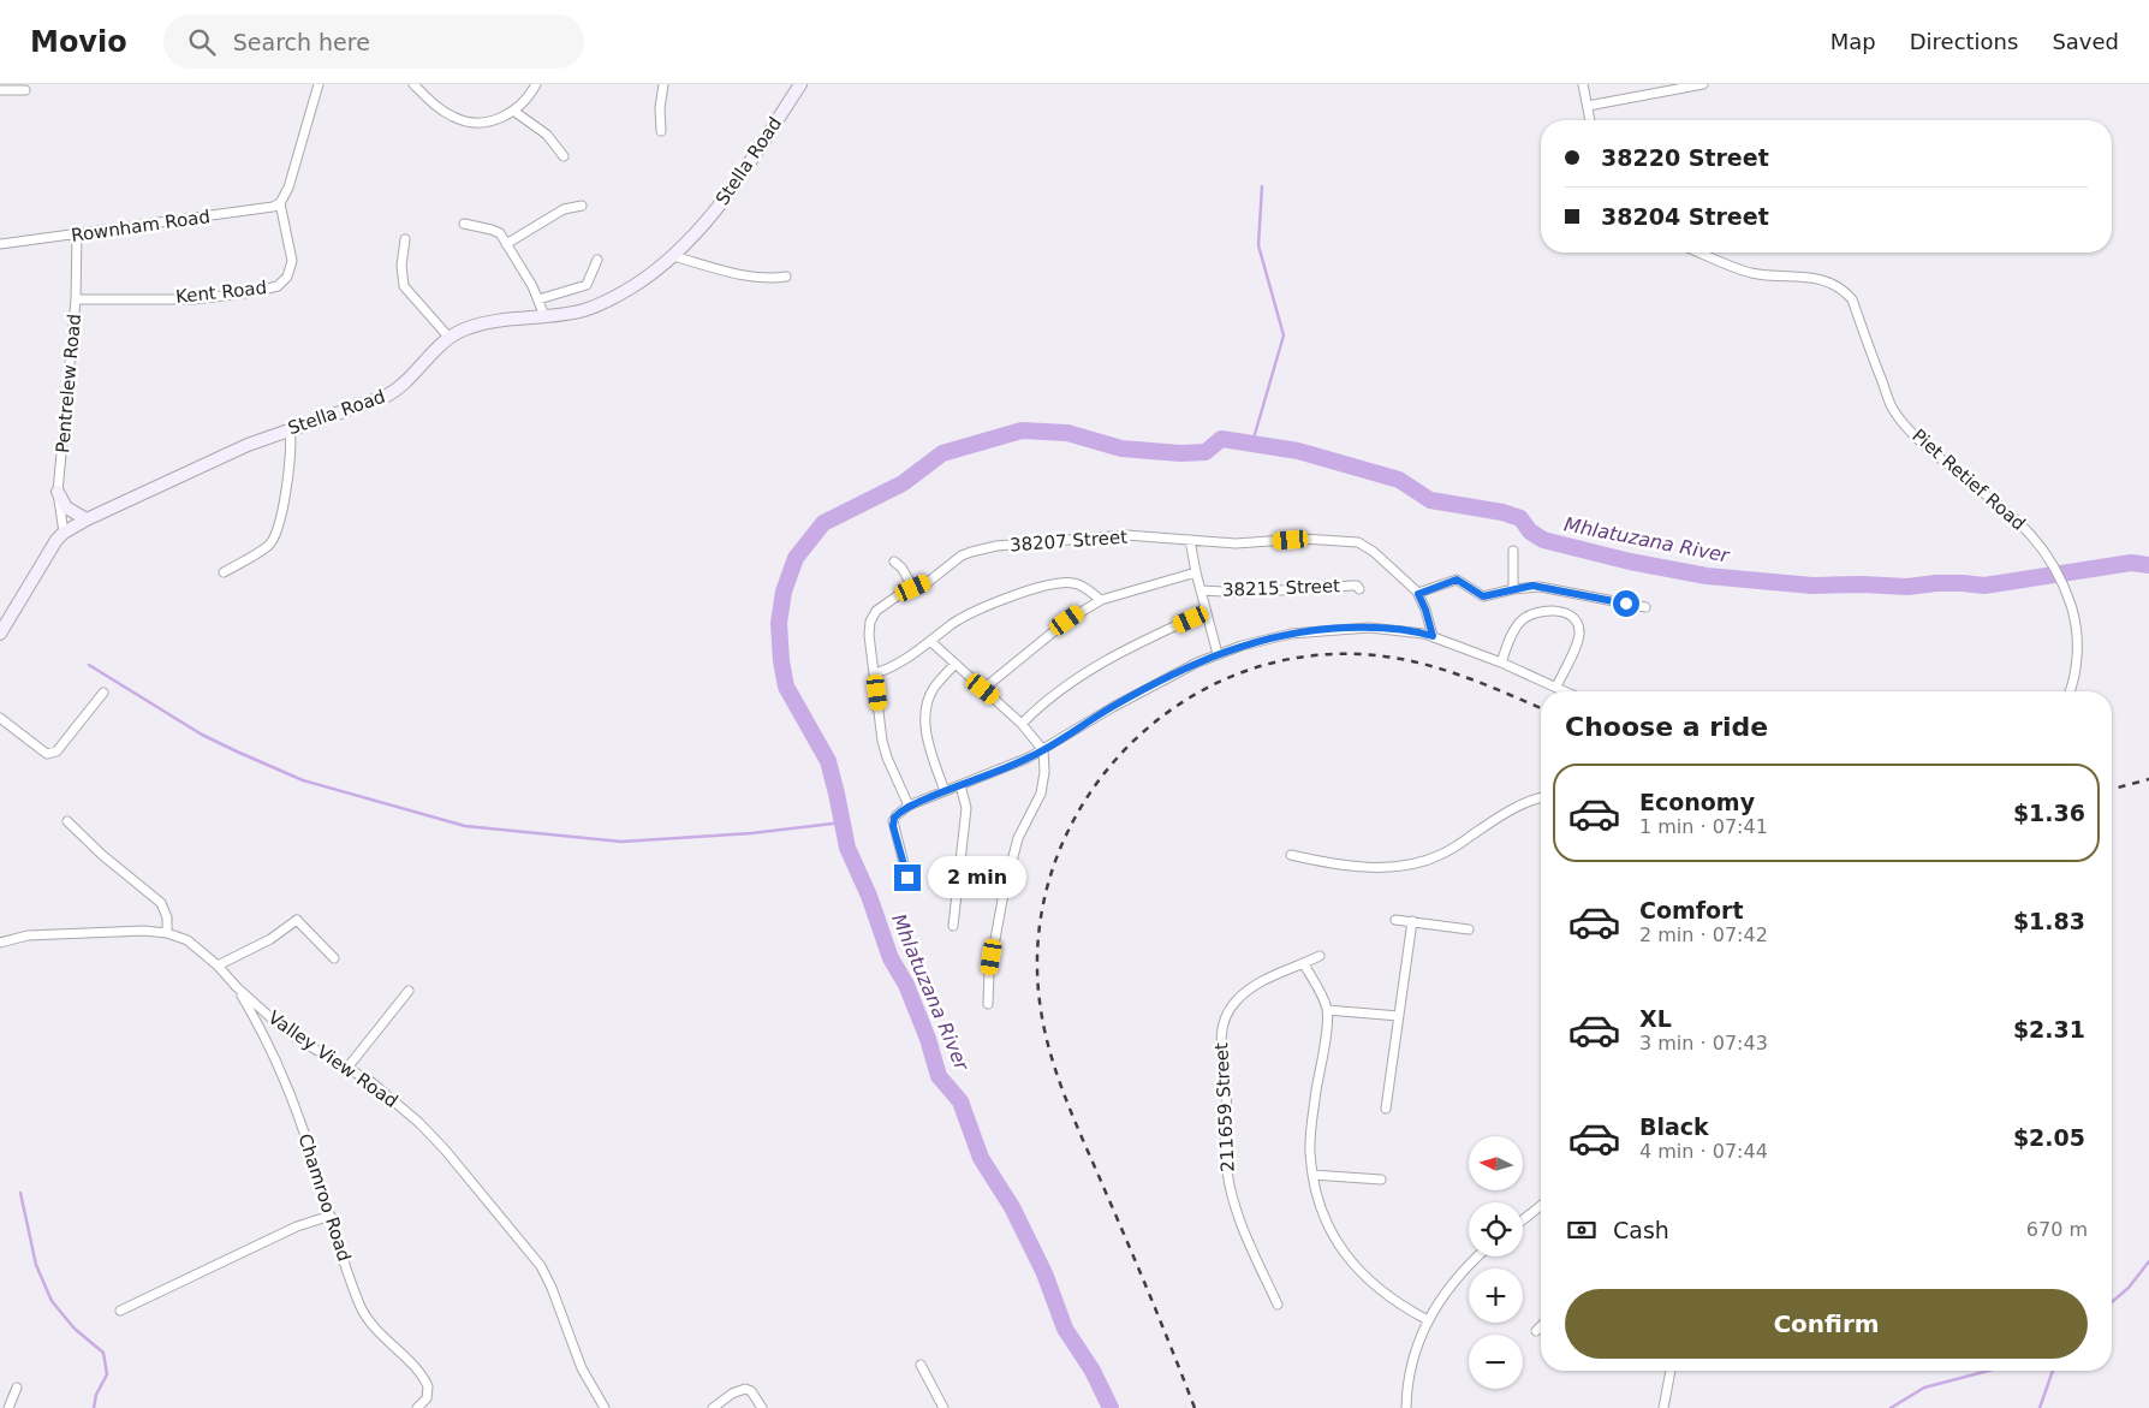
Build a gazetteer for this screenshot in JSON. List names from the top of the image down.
{
  "streets": {
    "main road": ["Stella Road"],
    "street": [
      "Rownham Road",
      "Kent Road",
      "Pentrelew Road",
      "Piet Retief Road",
      "38207 Street",
      "38215 Street",
      "Valley View Road",
      "211659 Street",
      "Chamroo Road"
    ]
  },
  "crossings": [
    ["Stella Road", "Pentrelew Road"],
    ["Rownham Road", "Kent Road"],
    ["Rownham Road", "Pentrelew Road"],
    ["Kent Road", "Pentrelew Road"],
    ["Valley View Road", "Chamroo Road"]
  ],
  "water": ["Mhlatuzana River"],
  "north": "left",
  "page": {
    "header": "Movio",
    "search": "Search here",
    "nav": ["Map", "Directions", "Saved"],
    "banner": ["38220 Street", "38204 Street"],
    "heading": "Choose a ride",
    "list": [
      {
        "name": "Economy",
        "note": "1 min · 07:41",
        "value": "$1.36"
      },
      {
        "name": "Comfort",
        "note": "2 min · 07:42",
        "value": "$1.83"
      },
      {
        "name": "XL",
        "note": "3 min · 07:43",
        "value": "$2.31"
      },
      {
        "name": "Black",
        "note": "4 min · 07:44",
        "value": "$2.05"
      }
    ],
    "bubble": "2 min",
    "map_buttons": ["+", "−"],
    "pay": ["Cash", "670 m"],
    "buttons": "Confirm"
  }
}
